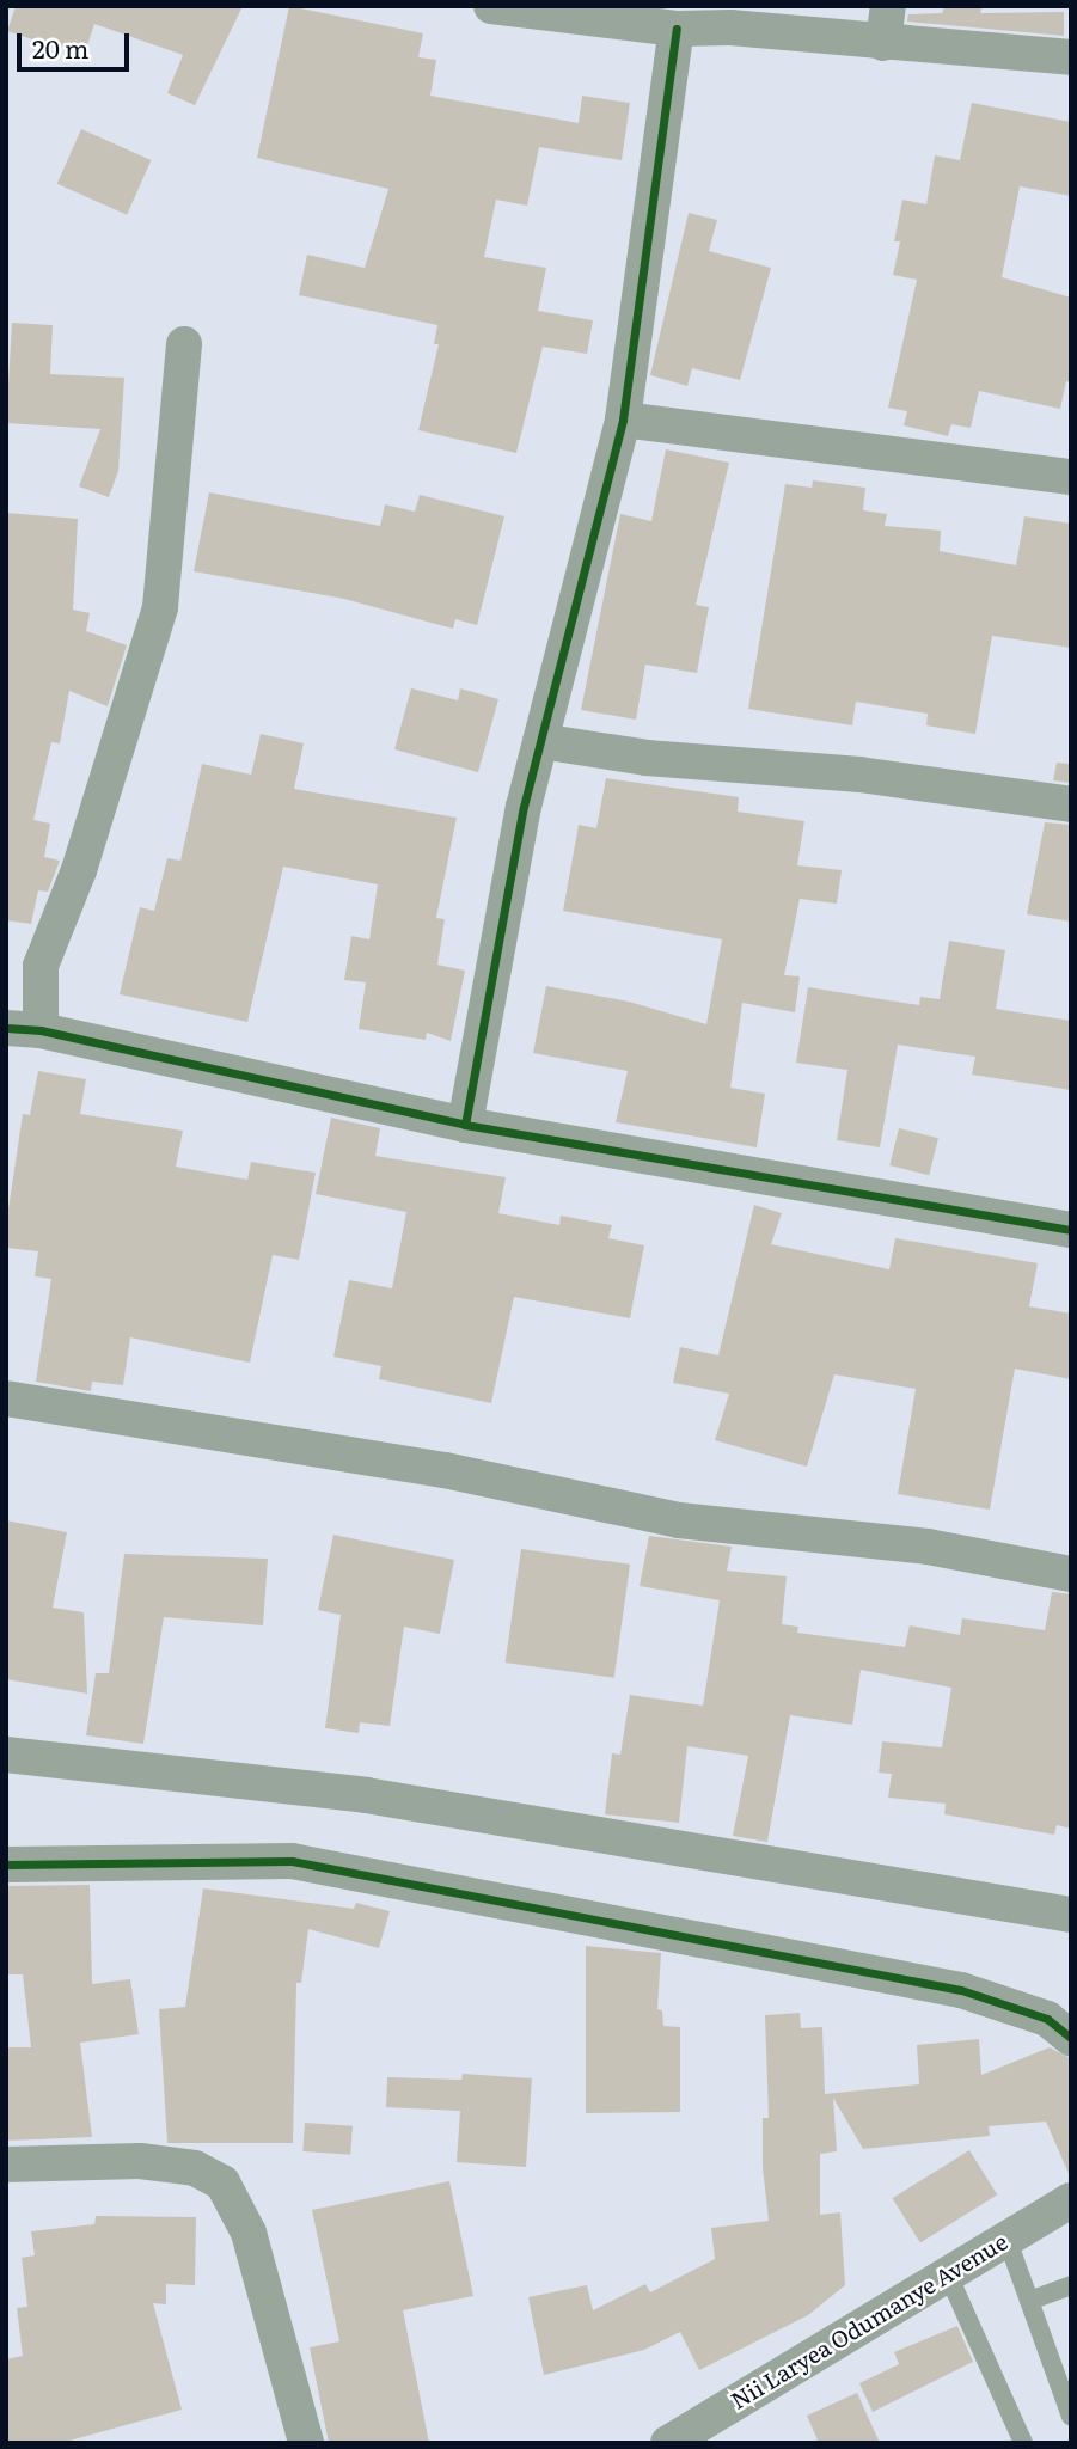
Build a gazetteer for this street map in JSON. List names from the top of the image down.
{
  "streets": {
    "street": ["Nii Laryea Odumanye Avenue"]
  },
  "scale_bar": "20 m"
}
